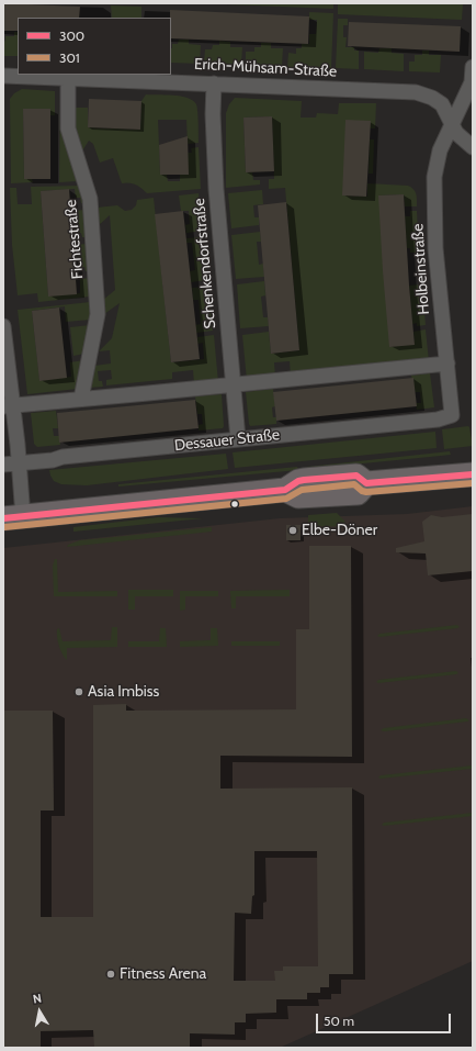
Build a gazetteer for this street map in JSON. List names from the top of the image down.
{
  "streets": {
    "street": [
      "Erich-Mühsam-Straße",
      "Fichtestraße",
      "Schenkendorfstraße",
      "Holbeinstraße",
      "Dessauer Straße"
    ]
  },
  "crossings": [
    ["Erich-Mühsam-Straße", "Fichtestraße"],
    ["Erich-Mühsam-Straße", "Schenkendorfstraße"],
    ["Erich-Mühsam-Straße", "Holbeinstraße"],
    ["Schenkendorfstraße", "Dessauer Straße"],
    ["Holbeinstraße", "Dessauer Straße"]
  ],
  "places": ["Elbe-Döner", "Asia Imbiss", "Fitness Arena"],
  "lines": ["transit line 300", "transit line 301"],
  "legend": ["300", "301"],
  "scale_bar": "50 m",
  "north": "top"
}
